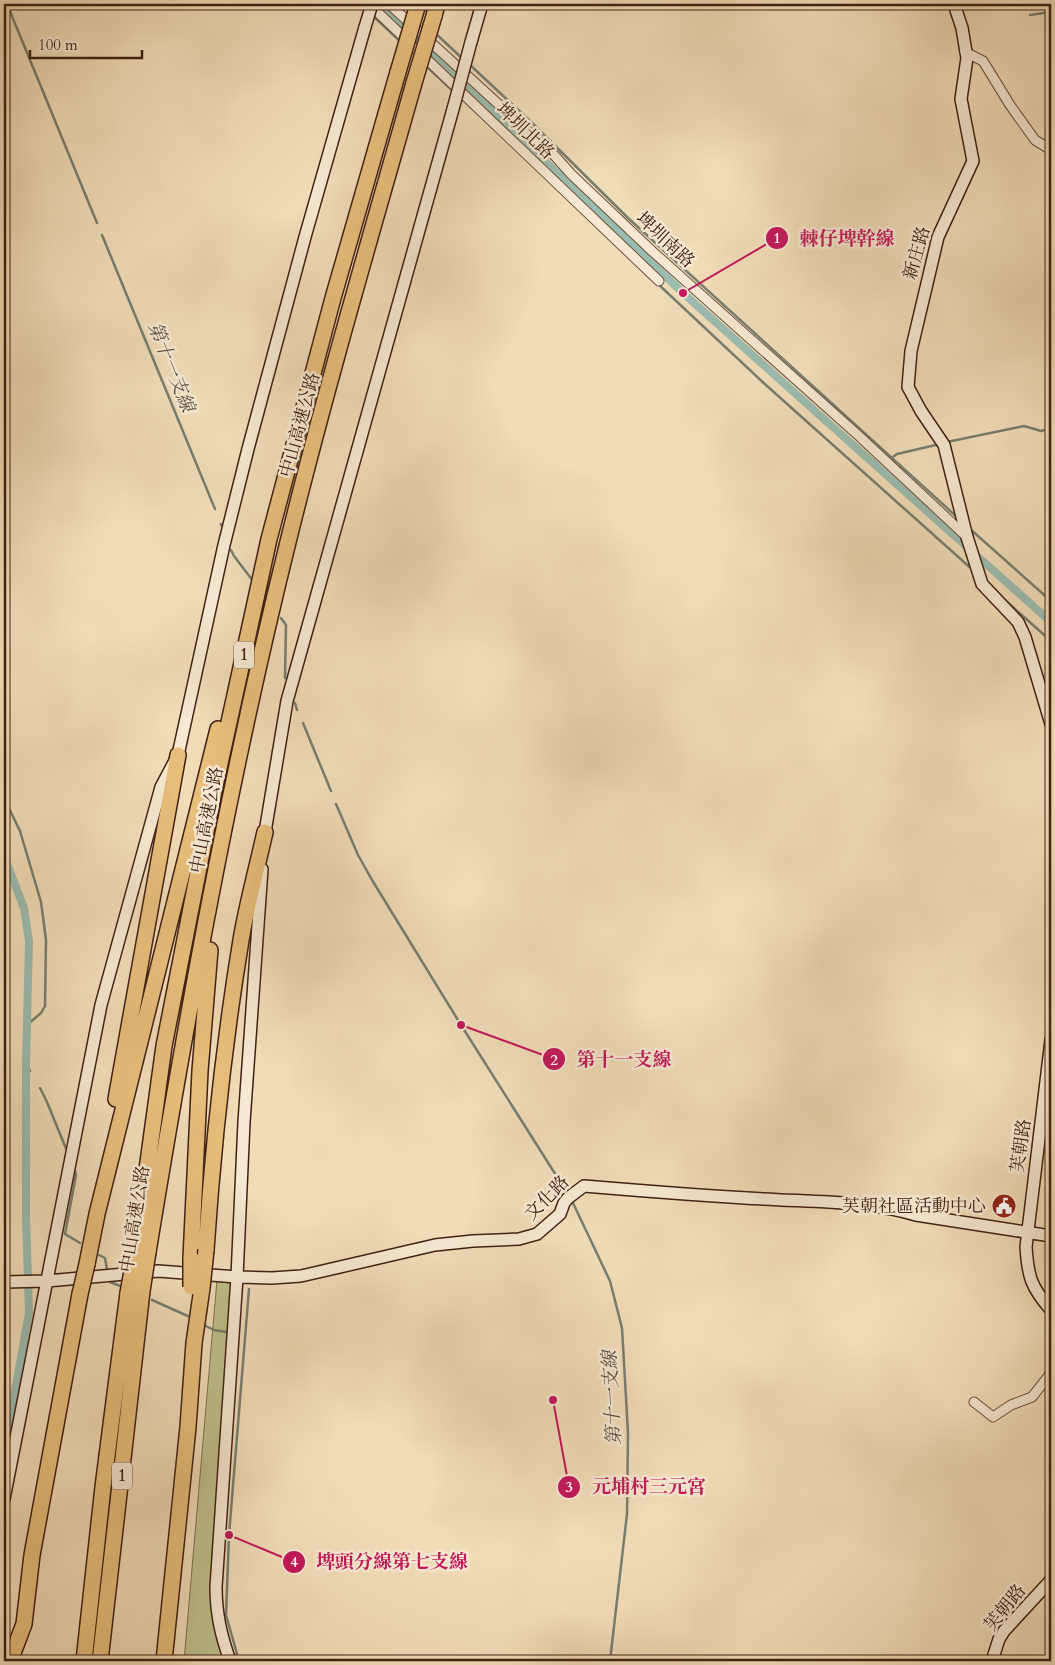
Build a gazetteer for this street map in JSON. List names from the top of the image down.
{
  "streets": {
    "highway": ["中山高速公路", "1"],
    "street": [
      "埤圳北路",
      "埤圳南路",
      "新庄路",
      "芙朝路",
      "文化路"
    ]
  },
  "crossings": [
    ["埤圳南路", "新庄路"],
    ["芙朝路", "文化路"]
  ],
  "water": ["第十一支線"],
  "places": {
    "other": [
      "棘仔埤幹線",
      "第十一支線",
      "元埔村三元宮",
      "埤頭分線第七支線"
    ],
    "public building": ["芙朝社區活動中心"]
  },
  "scale_bar": "100 m"
}
